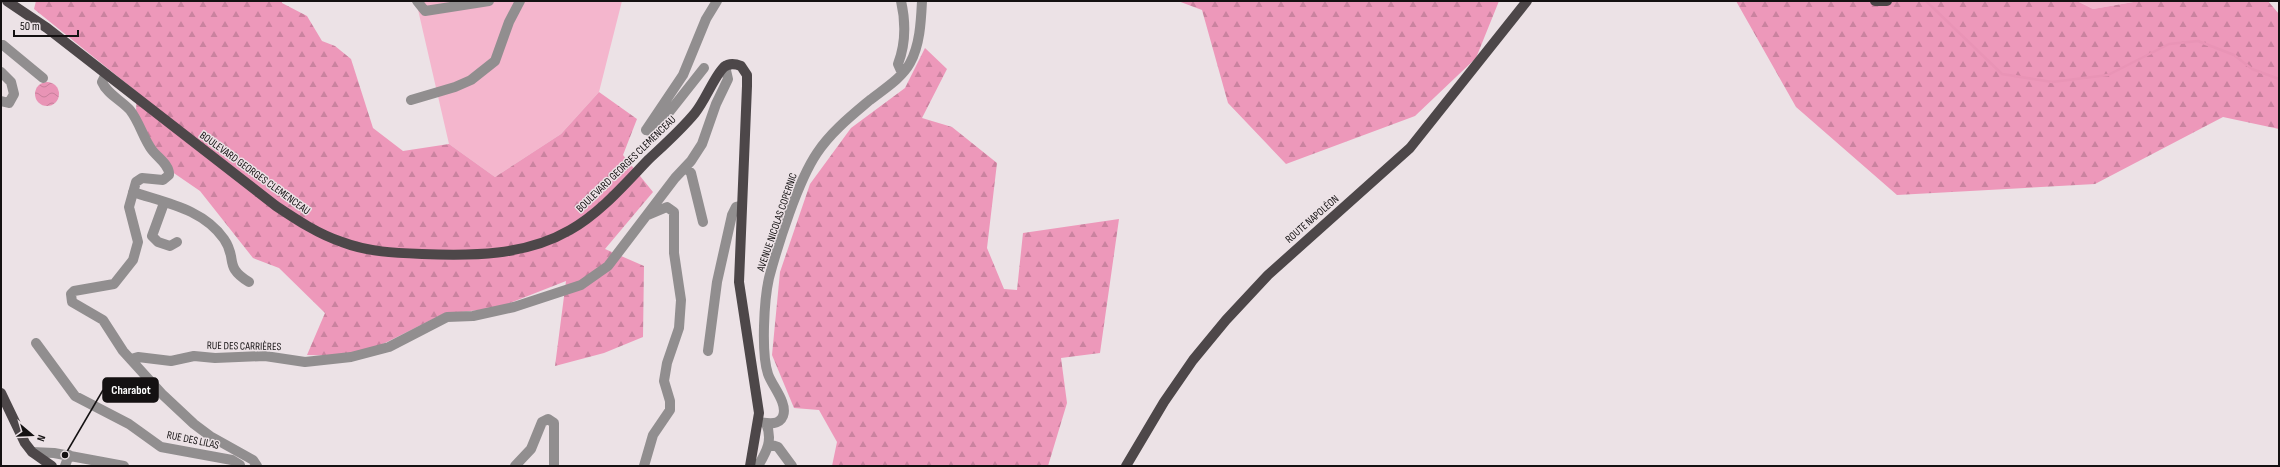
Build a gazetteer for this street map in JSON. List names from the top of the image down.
{
  "streets": {
    "main road": ["BOULEVARD GEORGES CLEMENCEAU", "ROUTE NAPOLÉON"],
    "street": ["AVENUE NICOLAS COPERNIC", "RUE DES CARRIÈRES", "RUE DES LILAS"]
  },
  "crossings": [
    ["BOULEVARD GEORGES CLEMENCEAU", "RUE DES CARRIÈRES"]
  ],
  "places": ["Charabot"],
  "scale_bar": "50 m",
  "north": "right"
}
